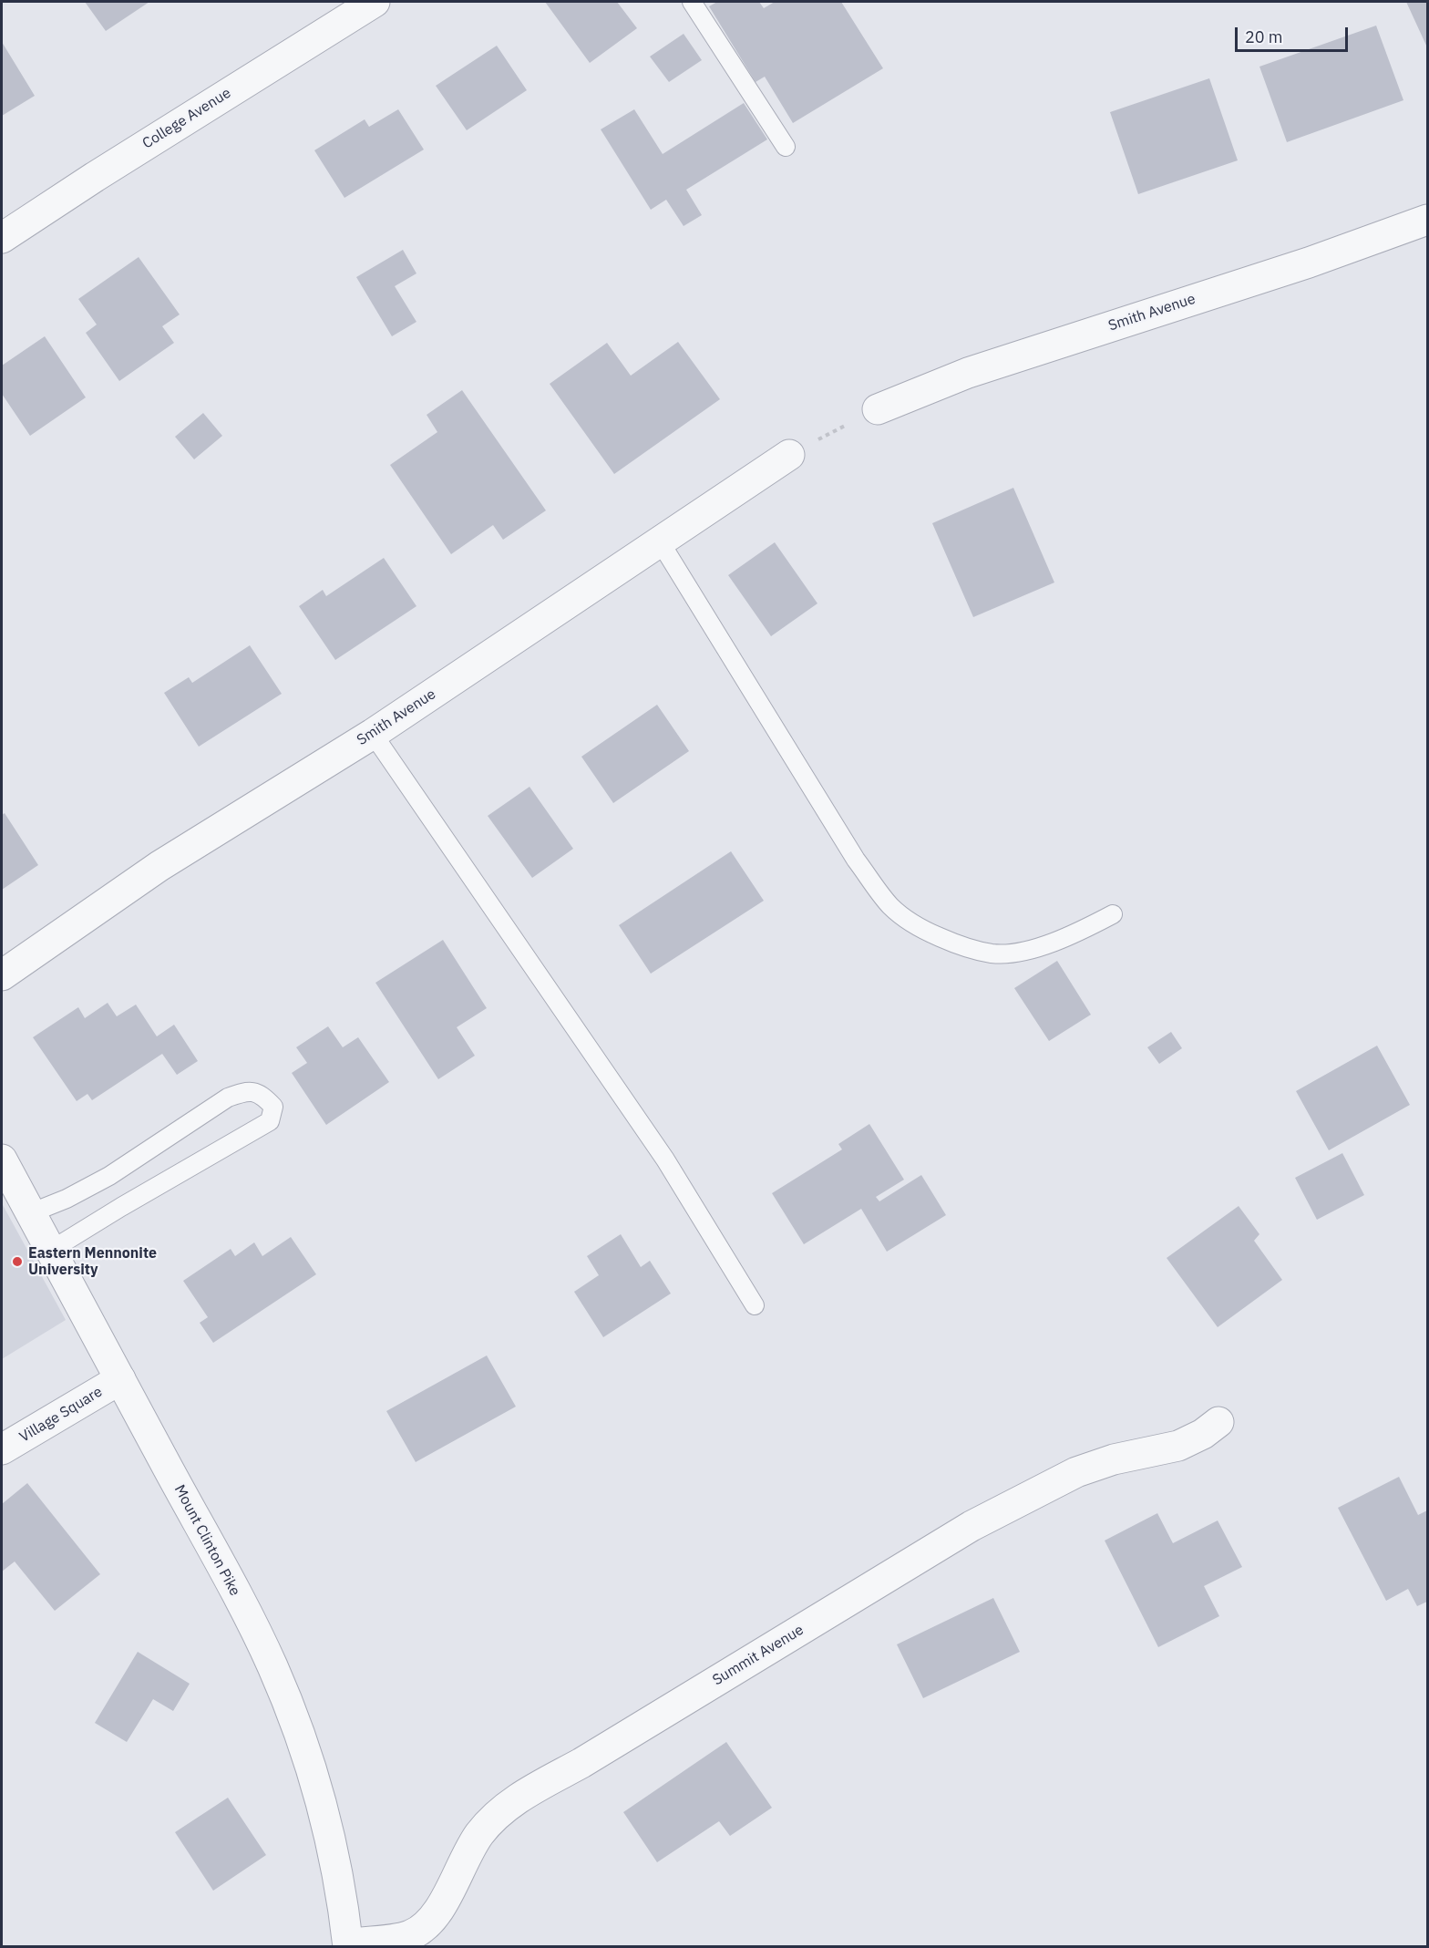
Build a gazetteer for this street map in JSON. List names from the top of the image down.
{
  "streets": {
    "street": [
      "College Avenue",
      "Smith Avenue",
      "Village Square",
      "Mount Clinton Pike",
      "Summit Avenue"
    ]
  },
  "crossings": [
    ["Village Square", "Mount Clinton Pike"],
    ["Mount Clinton Pike", "Summit Avenue"]
  ],
  "places": ["Eastern Mennonite University"],
  "scale_bar": "20 m"
}
